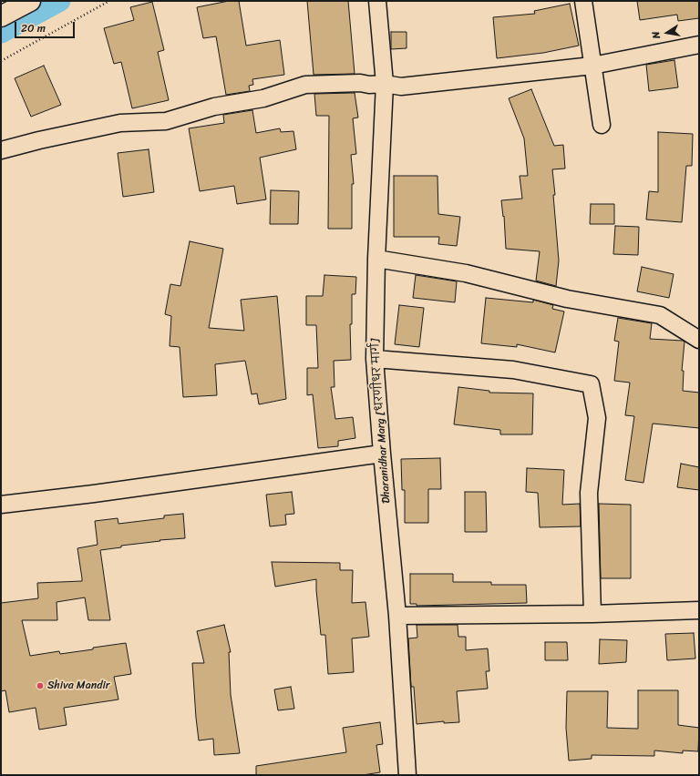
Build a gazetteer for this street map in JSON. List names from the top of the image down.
{
  "streets": {
    "street": ["Dharanidhar Marg [धरणीधर मार्ग]"]
  },
  "places": ["Shiva Mandir"],
  "scale_bar": "20 m",
  "north": "left"
}
